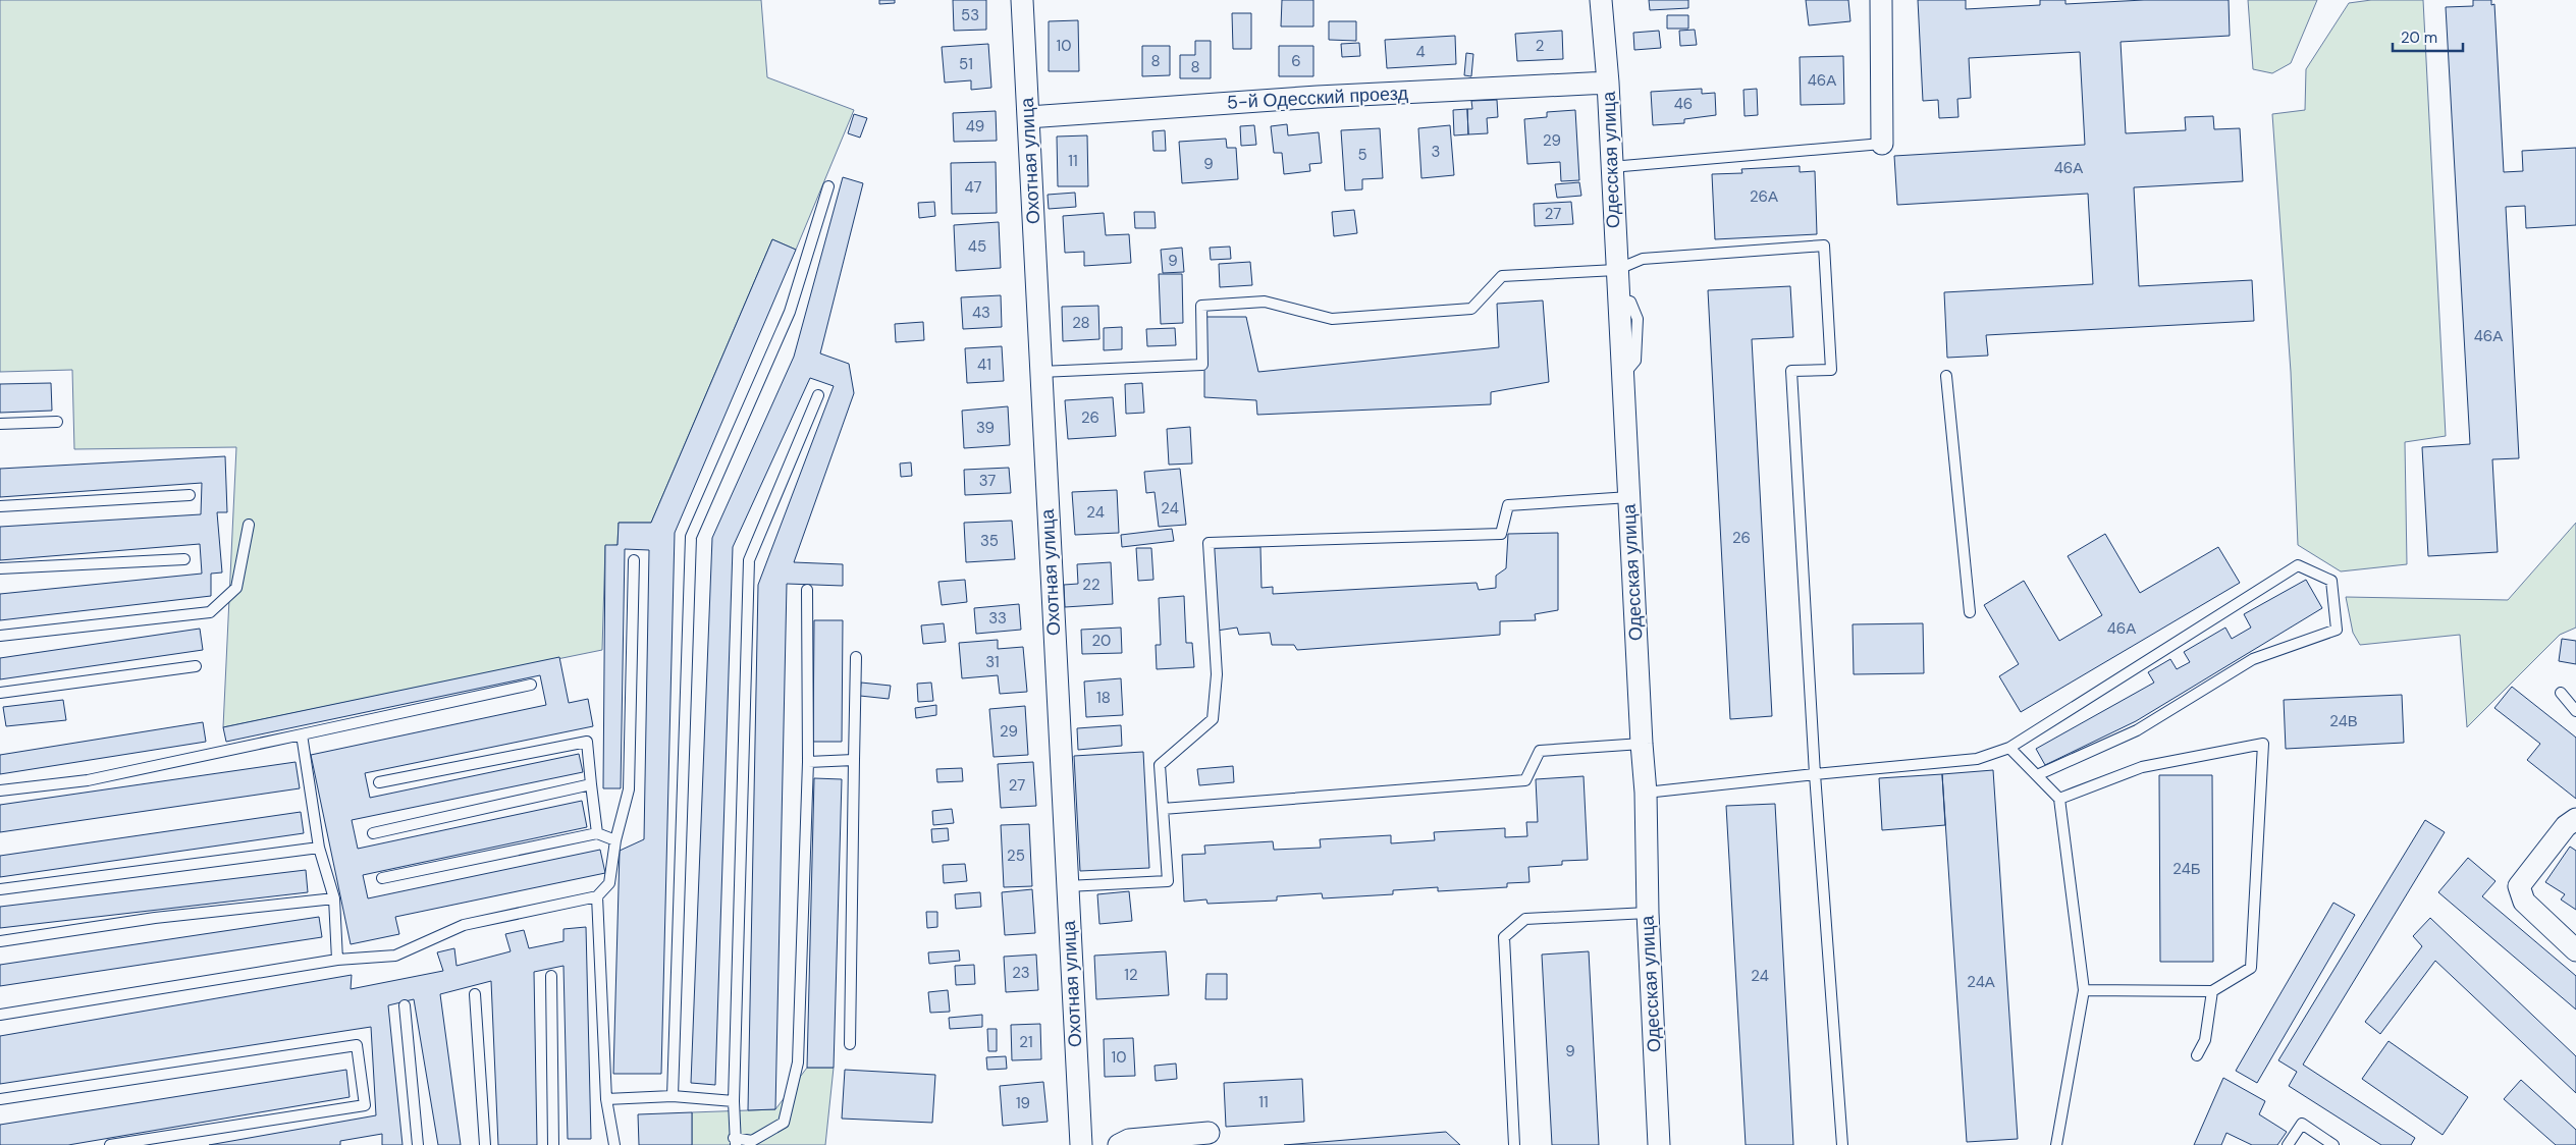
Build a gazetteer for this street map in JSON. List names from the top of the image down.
{
  "streets": {
    "street": ["5-й Одесский проезд", "Одесская улица", "Охотная улица"]
  },
  "crossings": [
    ["5-й Одесский проезд", "Одесская улица"],
    ["5-й Одесский проезд", "Охотная улица"]
  ],
  "house_numbers": [
    "53",
    "10",
    "2",
    "4",
    "8",
    "6",
    "51",
    "8",
    "46А",
    "46",
    "49",
    "29",
    "3",
    "5",
    "11",
    "9",
    "46А",
    "47",
    "26А",
    "27",
    "45",
    "9",
    "43",
    "28",
    "46А",
    "41",
    "26",
    "39",
    "37",
    "24",
    "24",
    "26",
    "35",
    "22",
    "33",
    "46А",
    "20",
    "31",
    "18",
    "24В",
    "29",
    "27",
    "25",
    "24Б",
    "23",
    "12",
    "24",
    "24А",
    "21",
    "9",
    "10",
    "11",
    "19"
  ],
  "scale_bar": "20 m"
}
